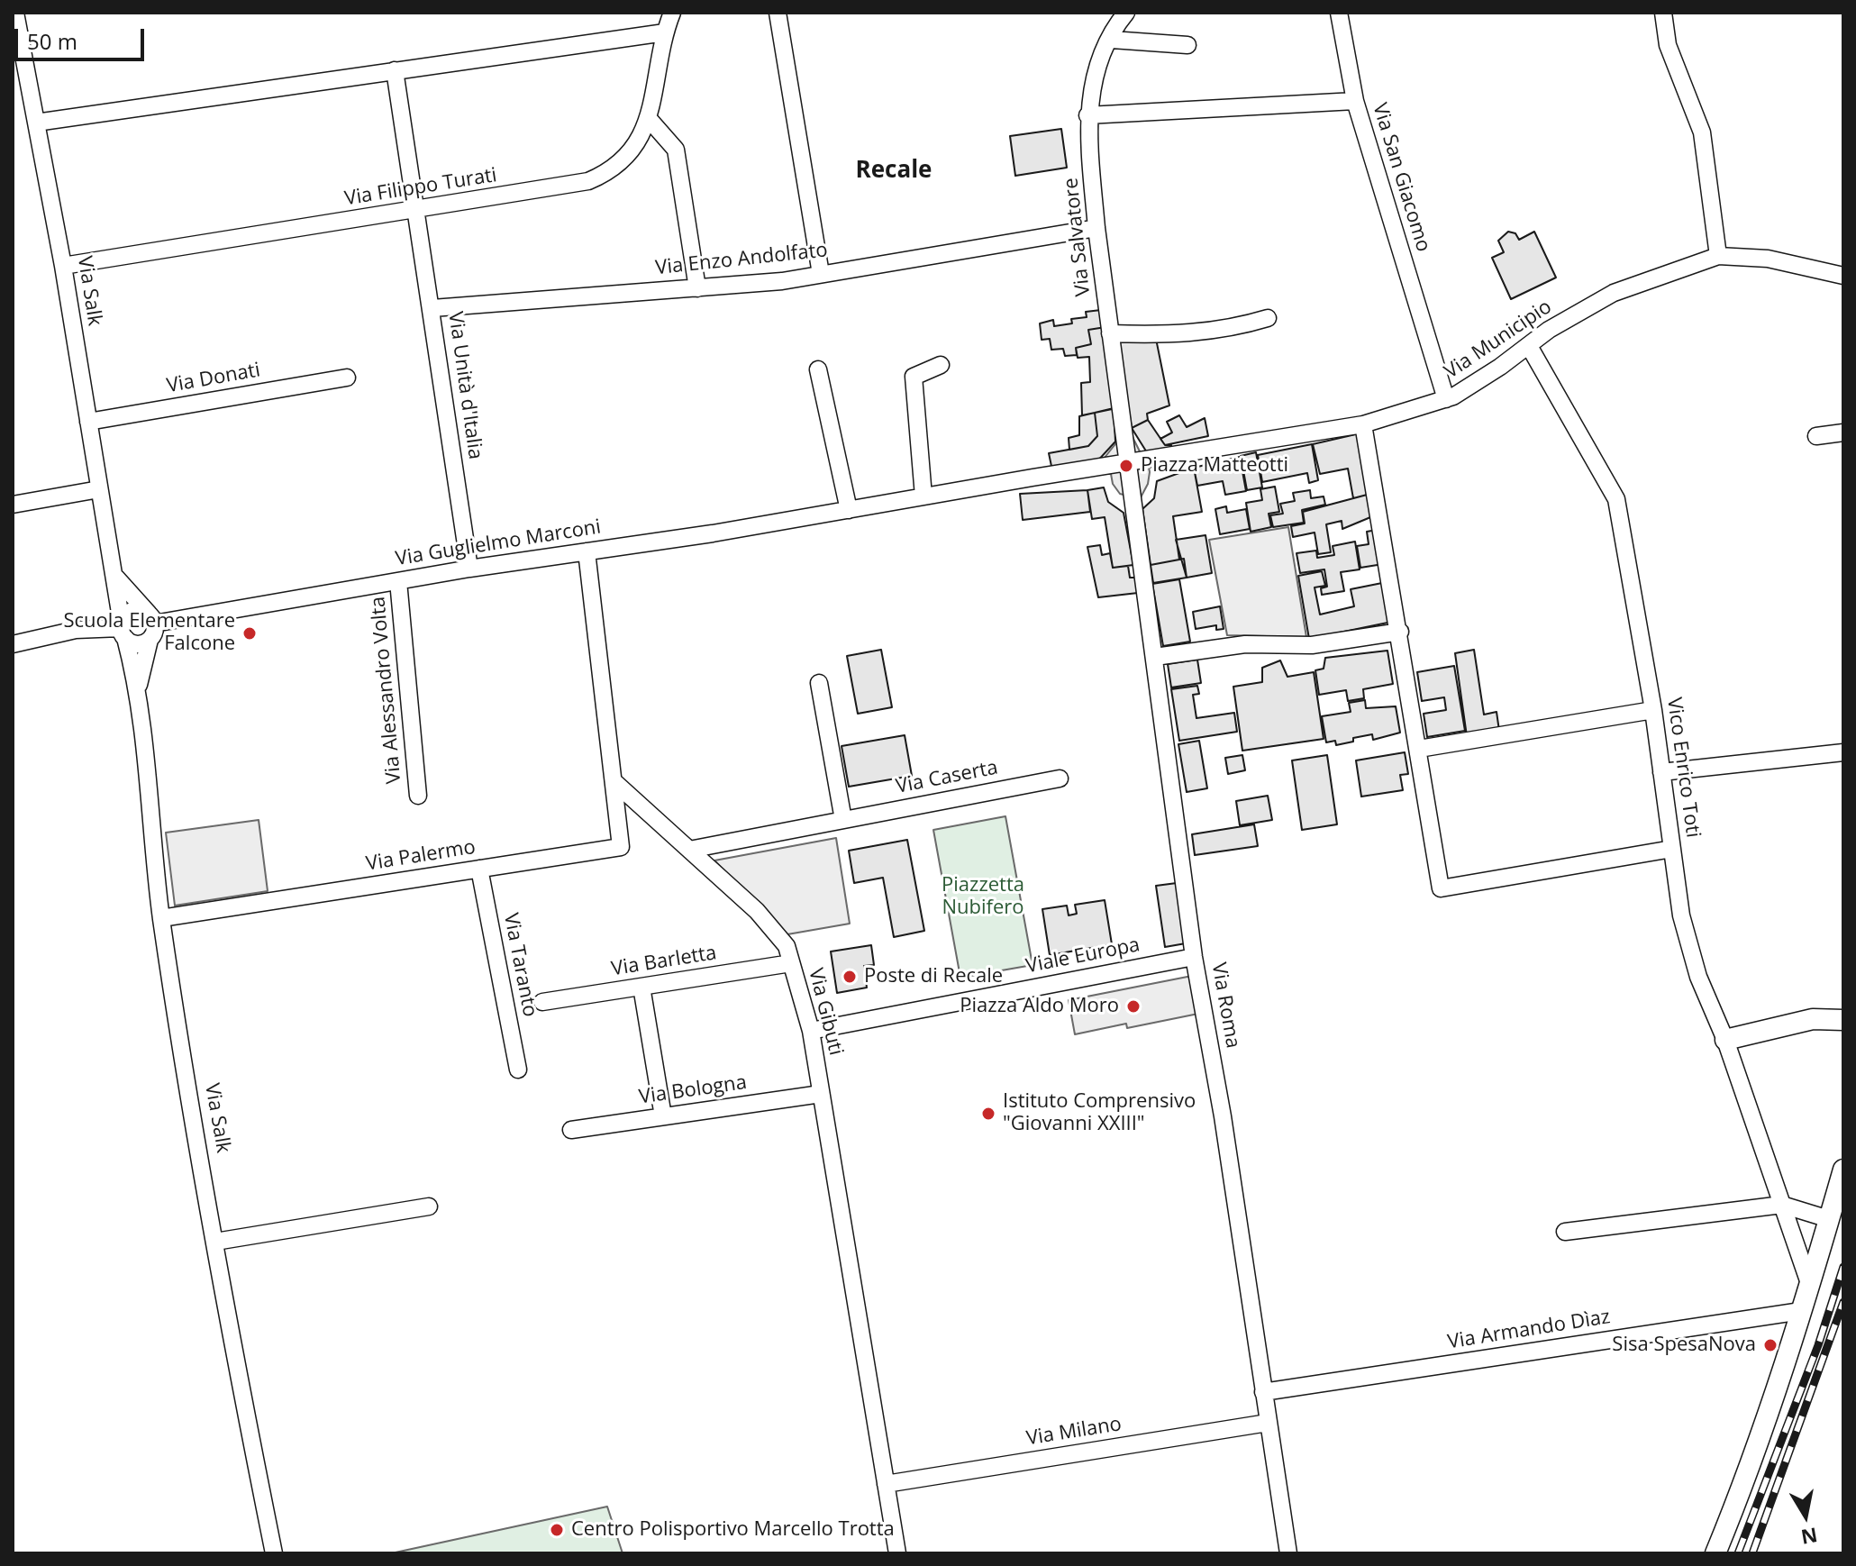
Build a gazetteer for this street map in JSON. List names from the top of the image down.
{
  "streets": {
    "street": [
      "Via San Giacomo",
      "Via Filippo Turati",
      "Via Salvatore",
      "Via Enzo Andolfato",
      "Via Salk",
      "Via Municipio",
      "Via Donati",
      "Via Unità d'Italia",
      "Via Guglielmo Marconi",
      "Via Alessandro Volta",
      "Vico Enrico Toti",
      "Via Caserta",
      "Via Palermo",
      "Viale Europa",
      "Via Barletta",
      "Via Taranto",
      "Via Roma",
      "Via Gibuti",
      "Via Bologna",
      "Via Armando Dìaz",
      "Via Milano"
    ]
  },
  "crossings": [
    ["Via San Giacomo", "Via Salvatore"],
    ["Via San Giacomo", "Via Municipio"],
    ["Via Filippo Turati", "Via Salk"],
    ["Via Filippo Turati", "Via Unità d'Italia"],
    ["Via Salvatore", "Via Enzo Andolfato"],
    ["Via Salvatore", "Via Municipio"],
    ["Via Salvatore", "Via Guglielmo Marconi"],
    ["Via Salvatore", "Via Roma"],
    ["Via Enzo Andolfato", "Via Unità d'Italia"],
    ["Via Salk", "Via Donati"],
    ["Via Salk", "Via Guglielmo Marconi"],
    ["Via Salk", "Via Palermo"],
    ["Via Municipio", "Via Guglielmo Marconi"],
    ["Via Municipio", "Vico Enrico Toti"],
    ["Via Municipio", "Via Roma"],
    ["Via Unità d'Italia", "Via Guglielmo Marconi"],
    ["Via Guglielmo Marconi", "Via Alessandro Volta"],
    ["Via Guglielmo Marconi", "Via Roma"],
    ["Via Caserta", "Via Gibuti"],
    ["Via Palermo", "Via Taranto"],
    ["Via Palermo", "Via Gibuti"],
    ["Viale Europa", "Via Roma"],
    ["Viale Europa", "Via Gibuti"],
    ["Via Barletta", "Via Gibuti"],
    ["Via Roma", "Via Armando Dìaz"],
    ["Via Roma", "Via Milano"],
    ["Via Gibuti", "Via Bologna"],
    ["Via Gibuti", "Via Milano"]
  ],
  "districts": ["Recale"],
  "parks": ["Piazzetta Nubifero"],
  "places": [
    "Piazza Matteotti",
    "Scuola Elementare Falcone",
    "Poste di Recale",
    "Piazza Aldo Moro",
    "Istituto Comprensivo \"Giovanni XXIII\"",
    "Sisa SpesaNova",
    "Centro Polisportivo Marcello Trotta"
  ],
  "scale_bar": "50 m",
  "north": "bottom"
}
